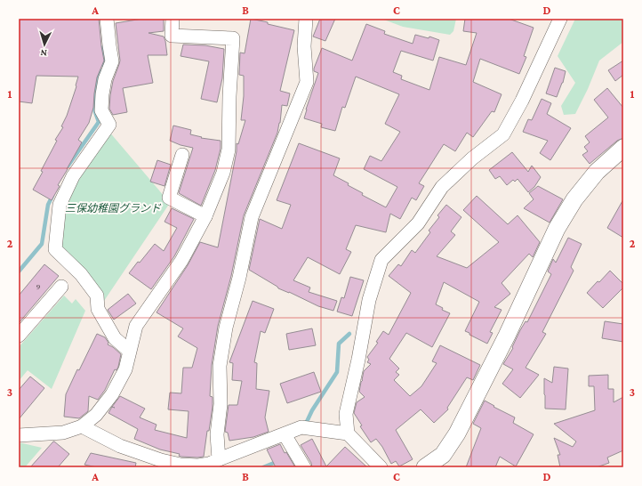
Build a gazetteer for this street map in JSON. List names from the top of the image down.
{
  "parks": ["三保幼稚園グランド"],
  "house_numbers": ["9"],
  "north": "bottom",
  "grid": {
    "columns": [
      "A",
      "B",
      "C",
      "D"
    ],
    "rows": ["1", "2", "3"]
  }
}
